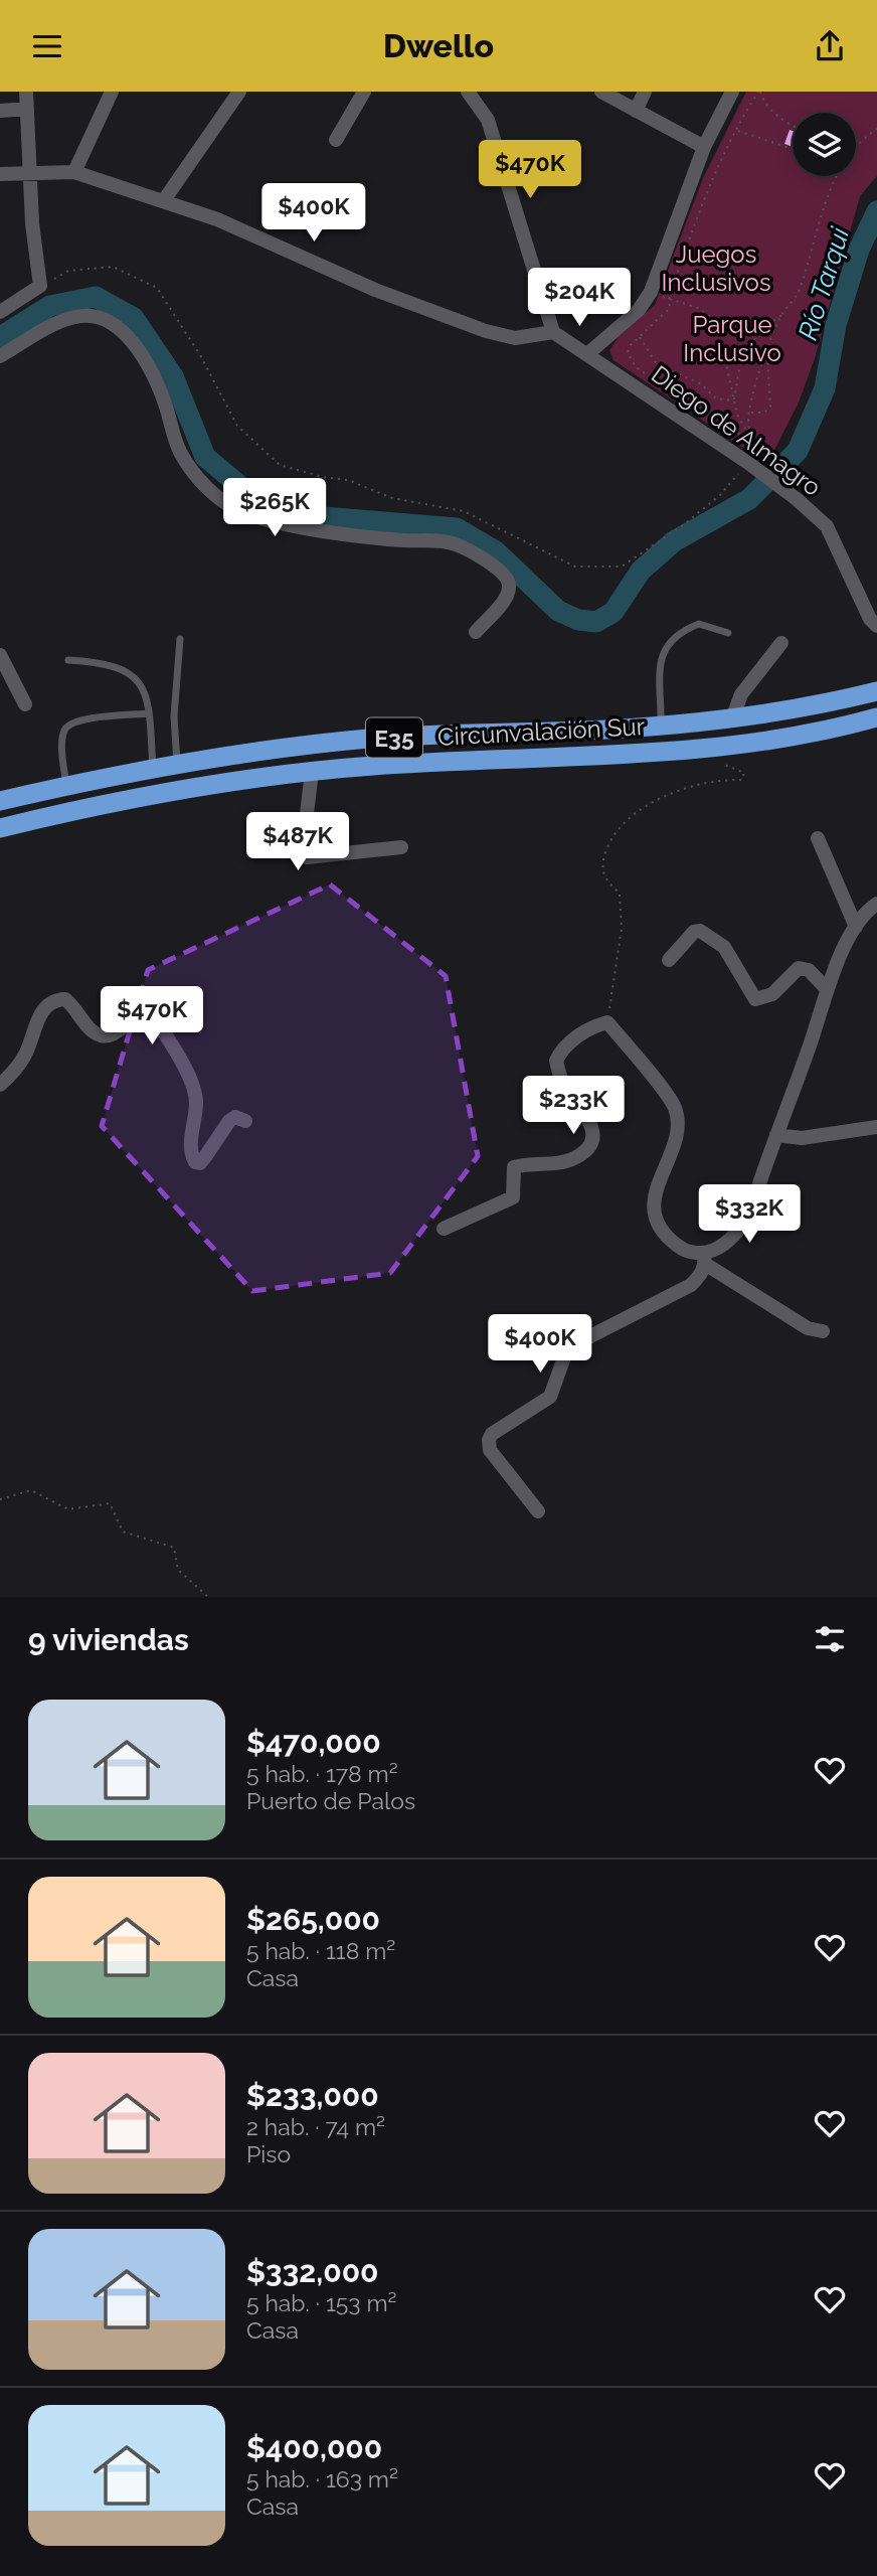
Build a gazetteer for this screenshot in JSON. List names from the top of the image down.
{
  "streets": {
    "highway": ["Circunvalación Sur", "E35"],
    "street": ["Diego de Almagro"]
  },
  "water": ["Río Tarqui"],
  "parks": ["Juegos Inclusivos", "Parque Inclusivo"],
  "page": {
    "header": "Dwello",
    "price": [
      "$470K",
      "$400K",
      "$204K",
      "$265K",
      "$487K",
      "$470K",
      "$233K",
      "$332K",
      "$400K"
    ],
    "heading": "9 viviendas",
    "list": [
      {
        "name": "$470,000",
        "note": "5 hab. · 178 m² · Puerto de Palos"
      },
      {
        "name": "$265,000",
        "note": "5 hab. · 118 m² · Casa"
      },
      {
        "name": "$233,000",
        "note": "2 hab. · 74 m² · Piso"
      },
      {
        "name": "$332,000",
        "note": "5 hab. · 153 m² · Casa"
      },
      {
        "name": "$400,000",
        "note": "5 hab. · 163 m² · Casa"
      }
    ]
  }
}
